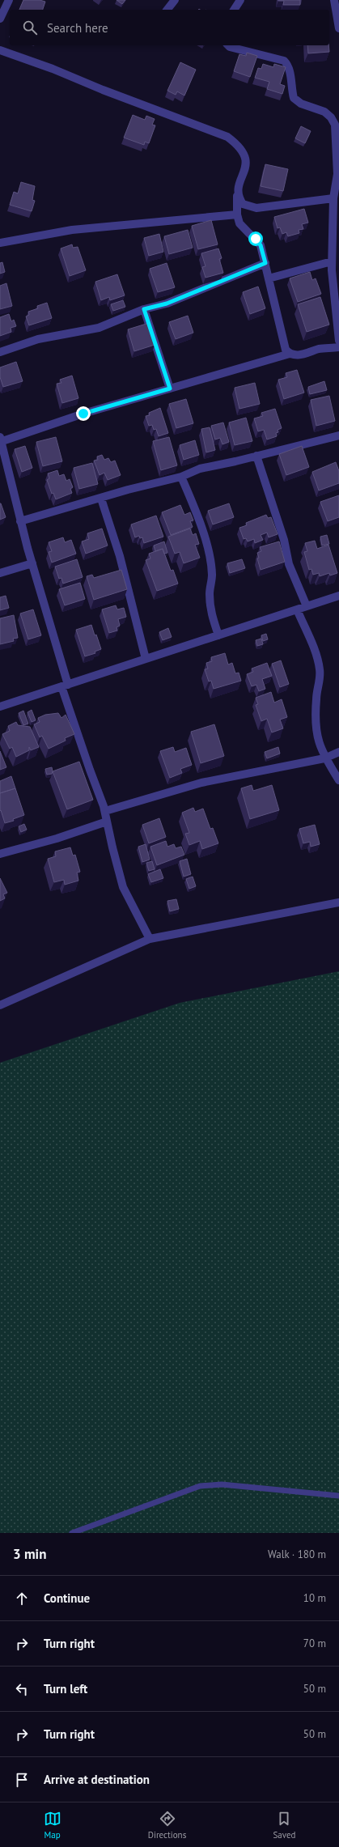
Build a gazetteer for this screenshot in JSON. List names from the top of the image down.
{
  "page": {
    "search": "Search here",
    "heading": ["3 min", "Walk · 180 m"],
    "list": [
      ["Continue", "10 m"],
      ["Turn right", "70 m"],
      ["Turn left", "50 m"],
      ["Turn right", "50 m"],
      "Arrive at destination"
    ],
    "nav": ["Map", "Directions", "Saved"]
  }
}
